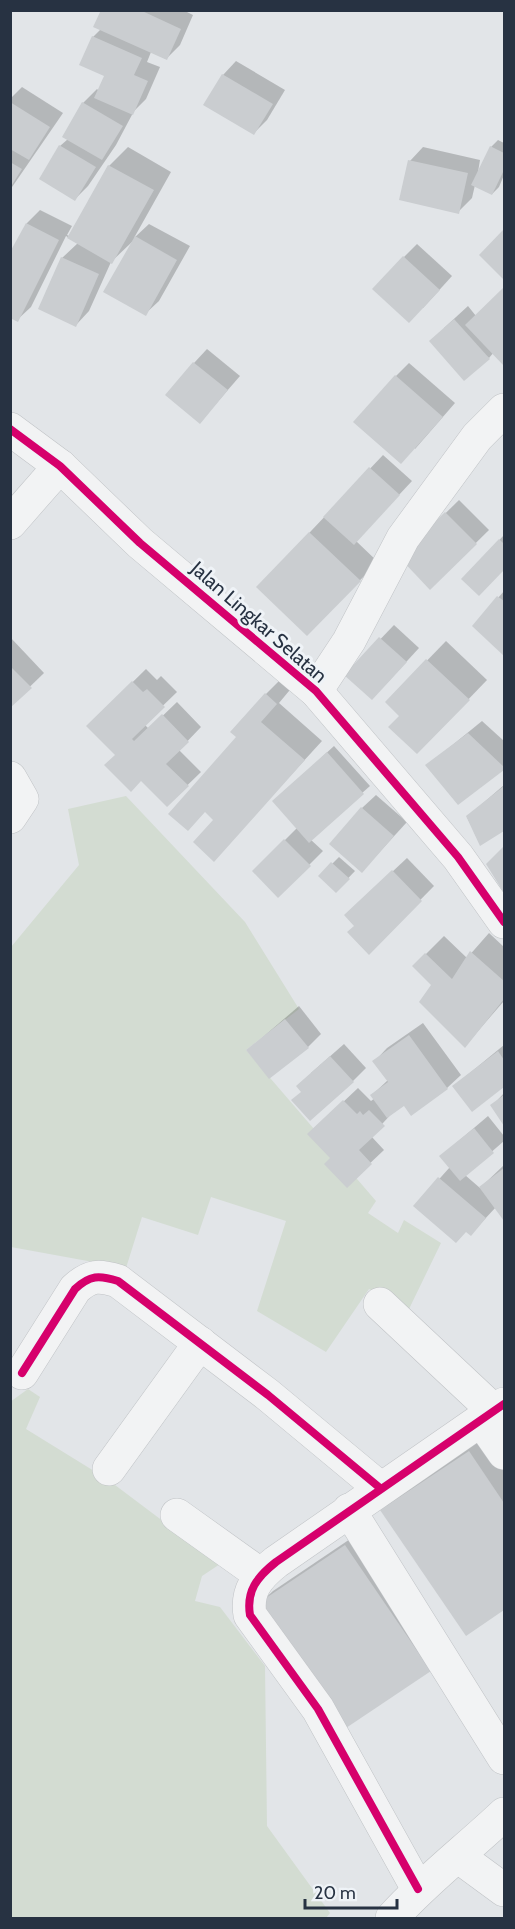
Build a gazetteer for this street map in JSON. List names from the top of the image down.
{
  "streets": {
    "street": ["Jalan Lingkar Selatan"]
  },
  "scale_bar": "20 m"
}
